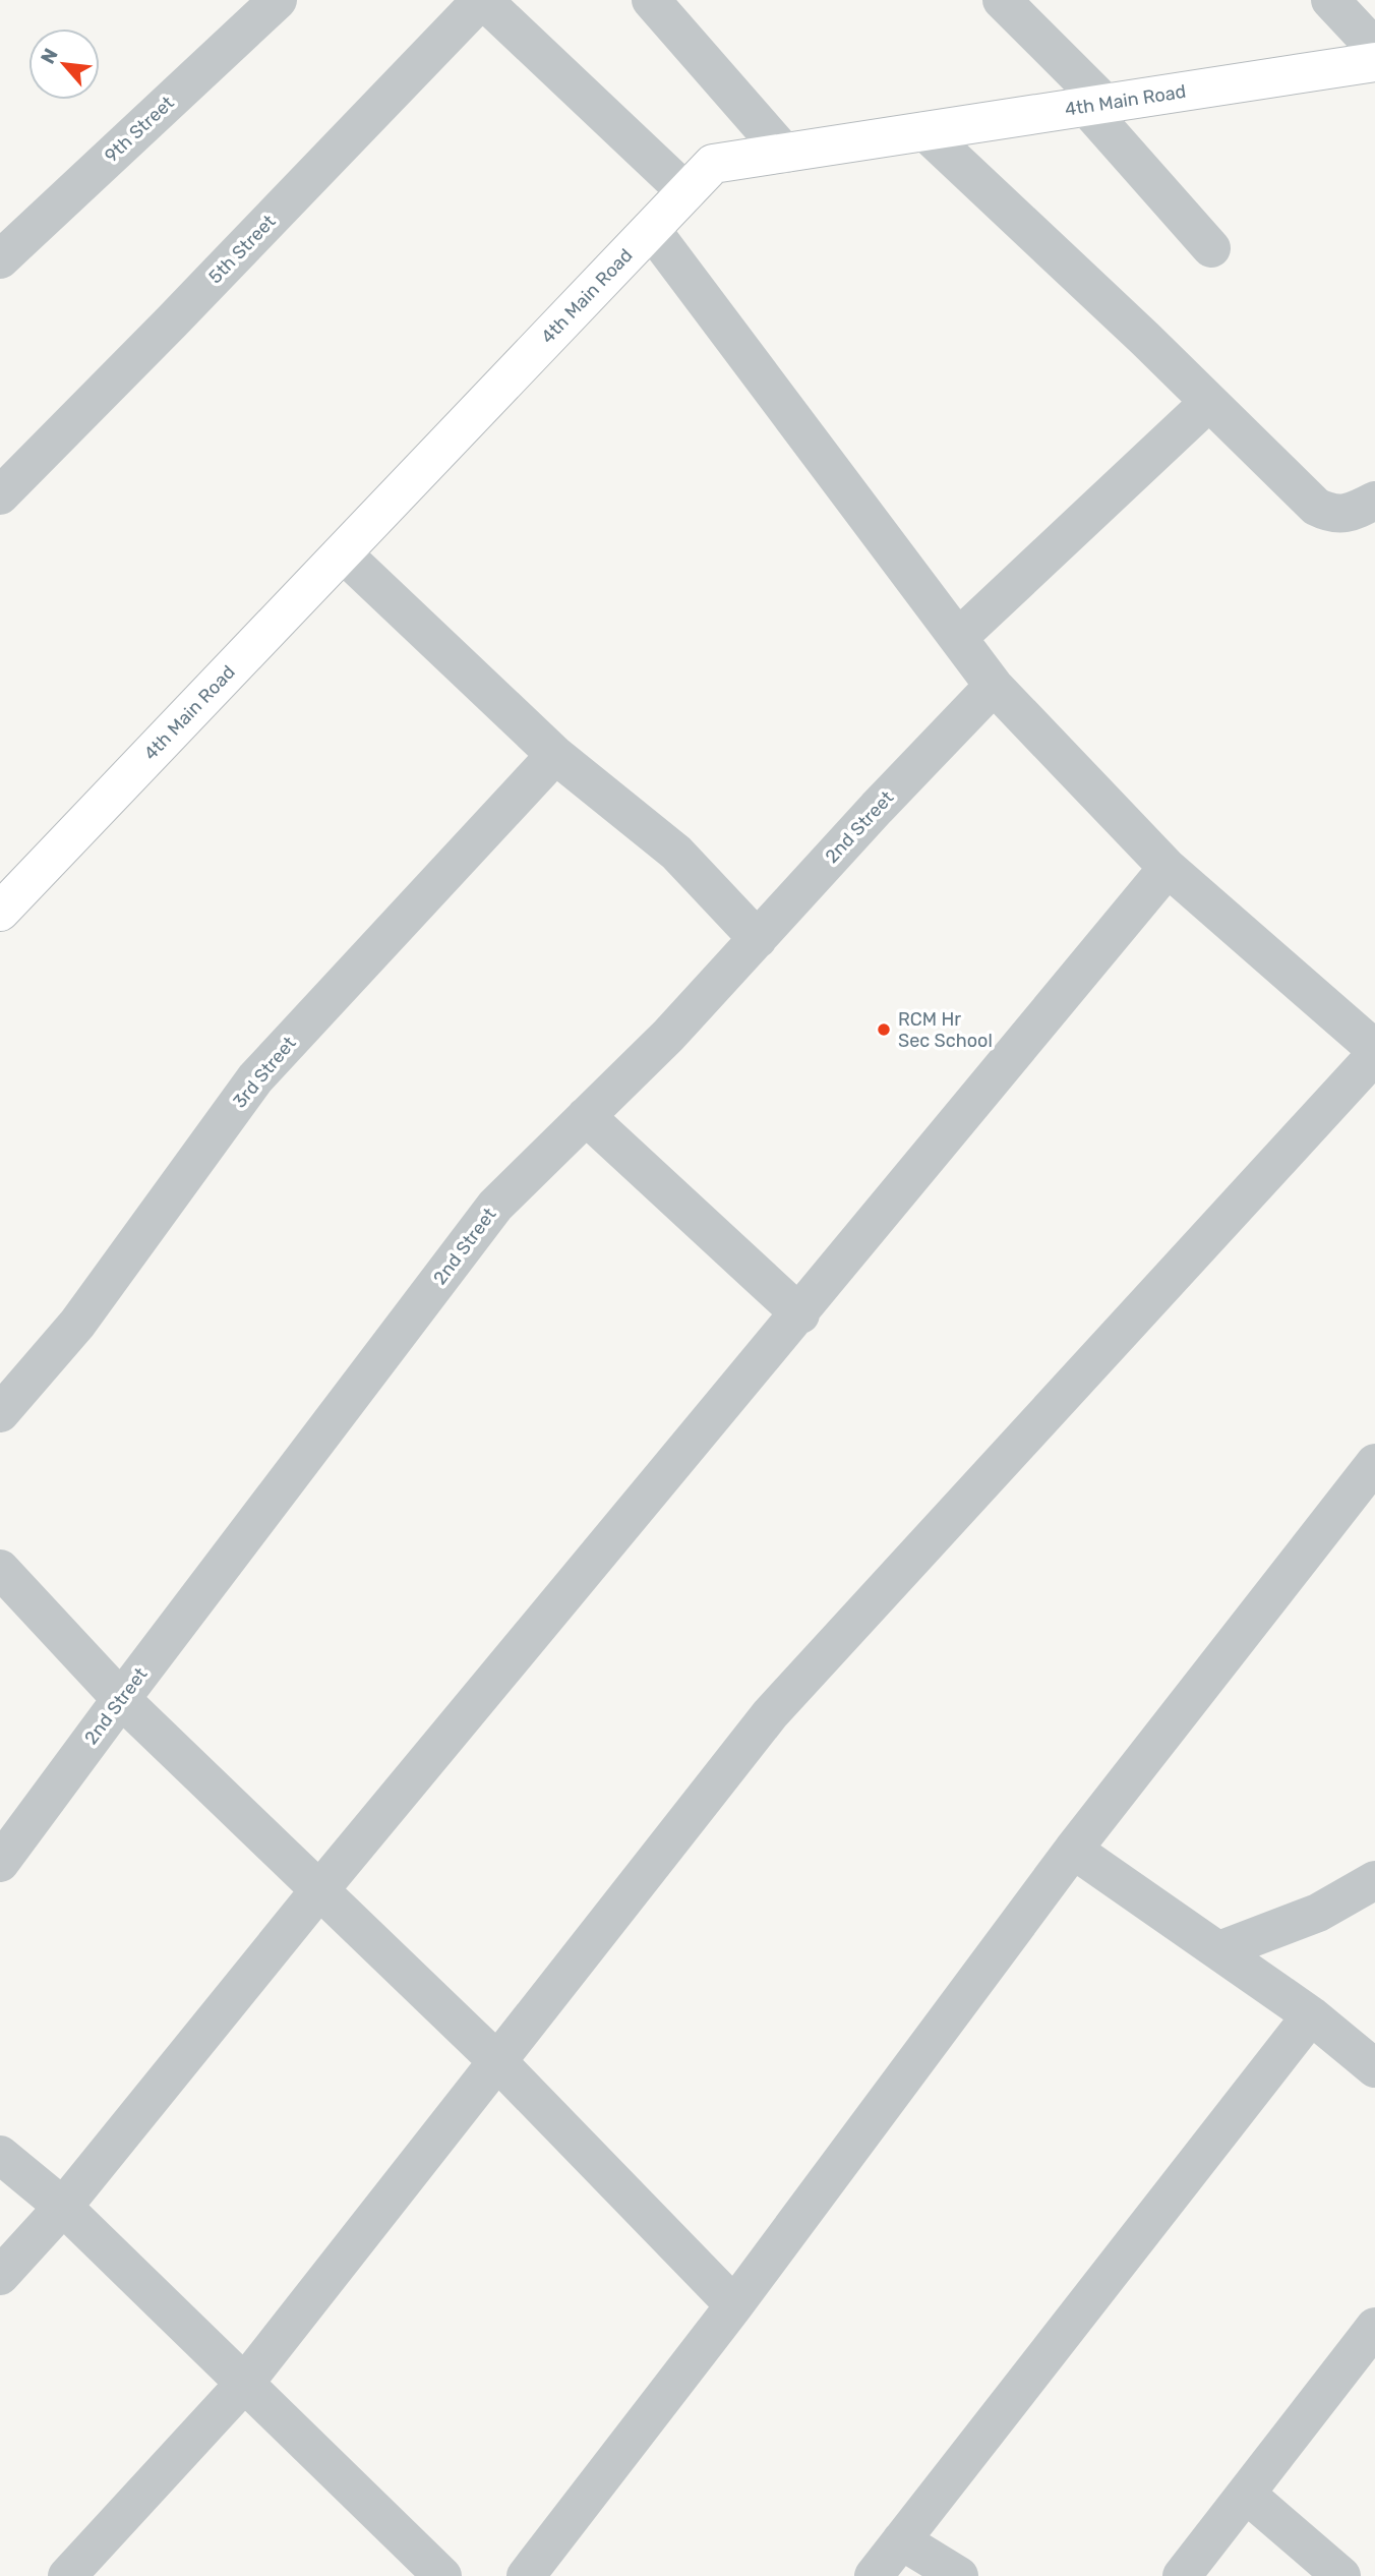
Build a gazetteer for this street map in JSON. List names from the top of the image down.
{
  "streets": {
    "main road": ["4th Main Road"],
    "street": [
      "9th Street",
      "5th Street",
      "2nd Street",
      "3rd Street"
    ]
  },
  "places": ["RCM Hr Sec School"],
  "north": "top left"
}
